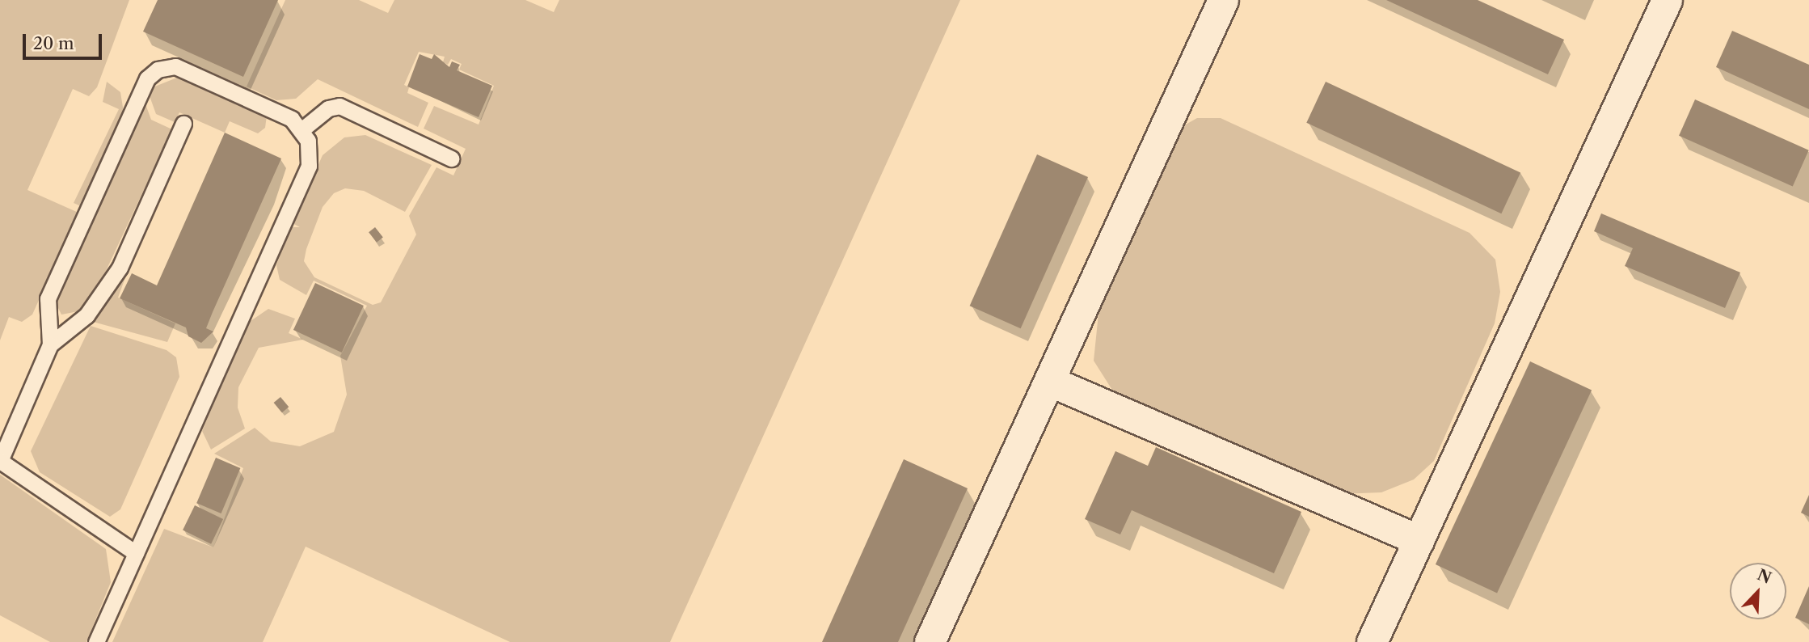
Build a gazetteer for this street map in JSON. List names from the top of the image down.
{
  "scale_bar": "20 m",
  "north": "top right"
}
